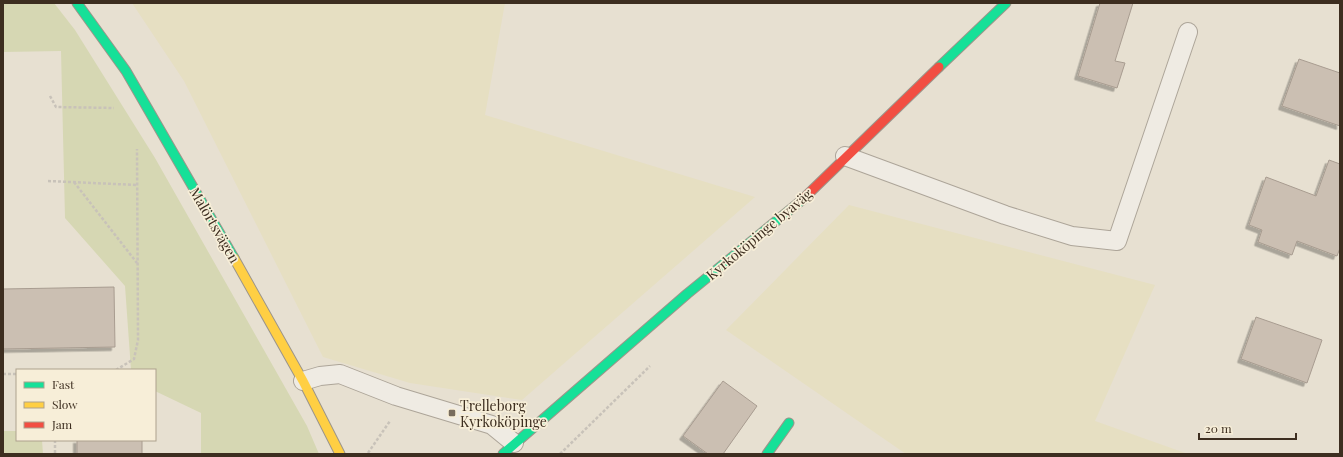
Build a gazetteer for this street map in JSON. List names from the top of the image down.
{
  "streets": {
    "street": ["Malörtsvägen", "Kyrkoköpinge byaväg"]
  },
  "places": {
    "transit": ["Trelleborg Kyrkoköpinge"]
  },
  "legend": ["Fast", "Slow", "Jam"],
  "scale_bar": "20 m"
}
